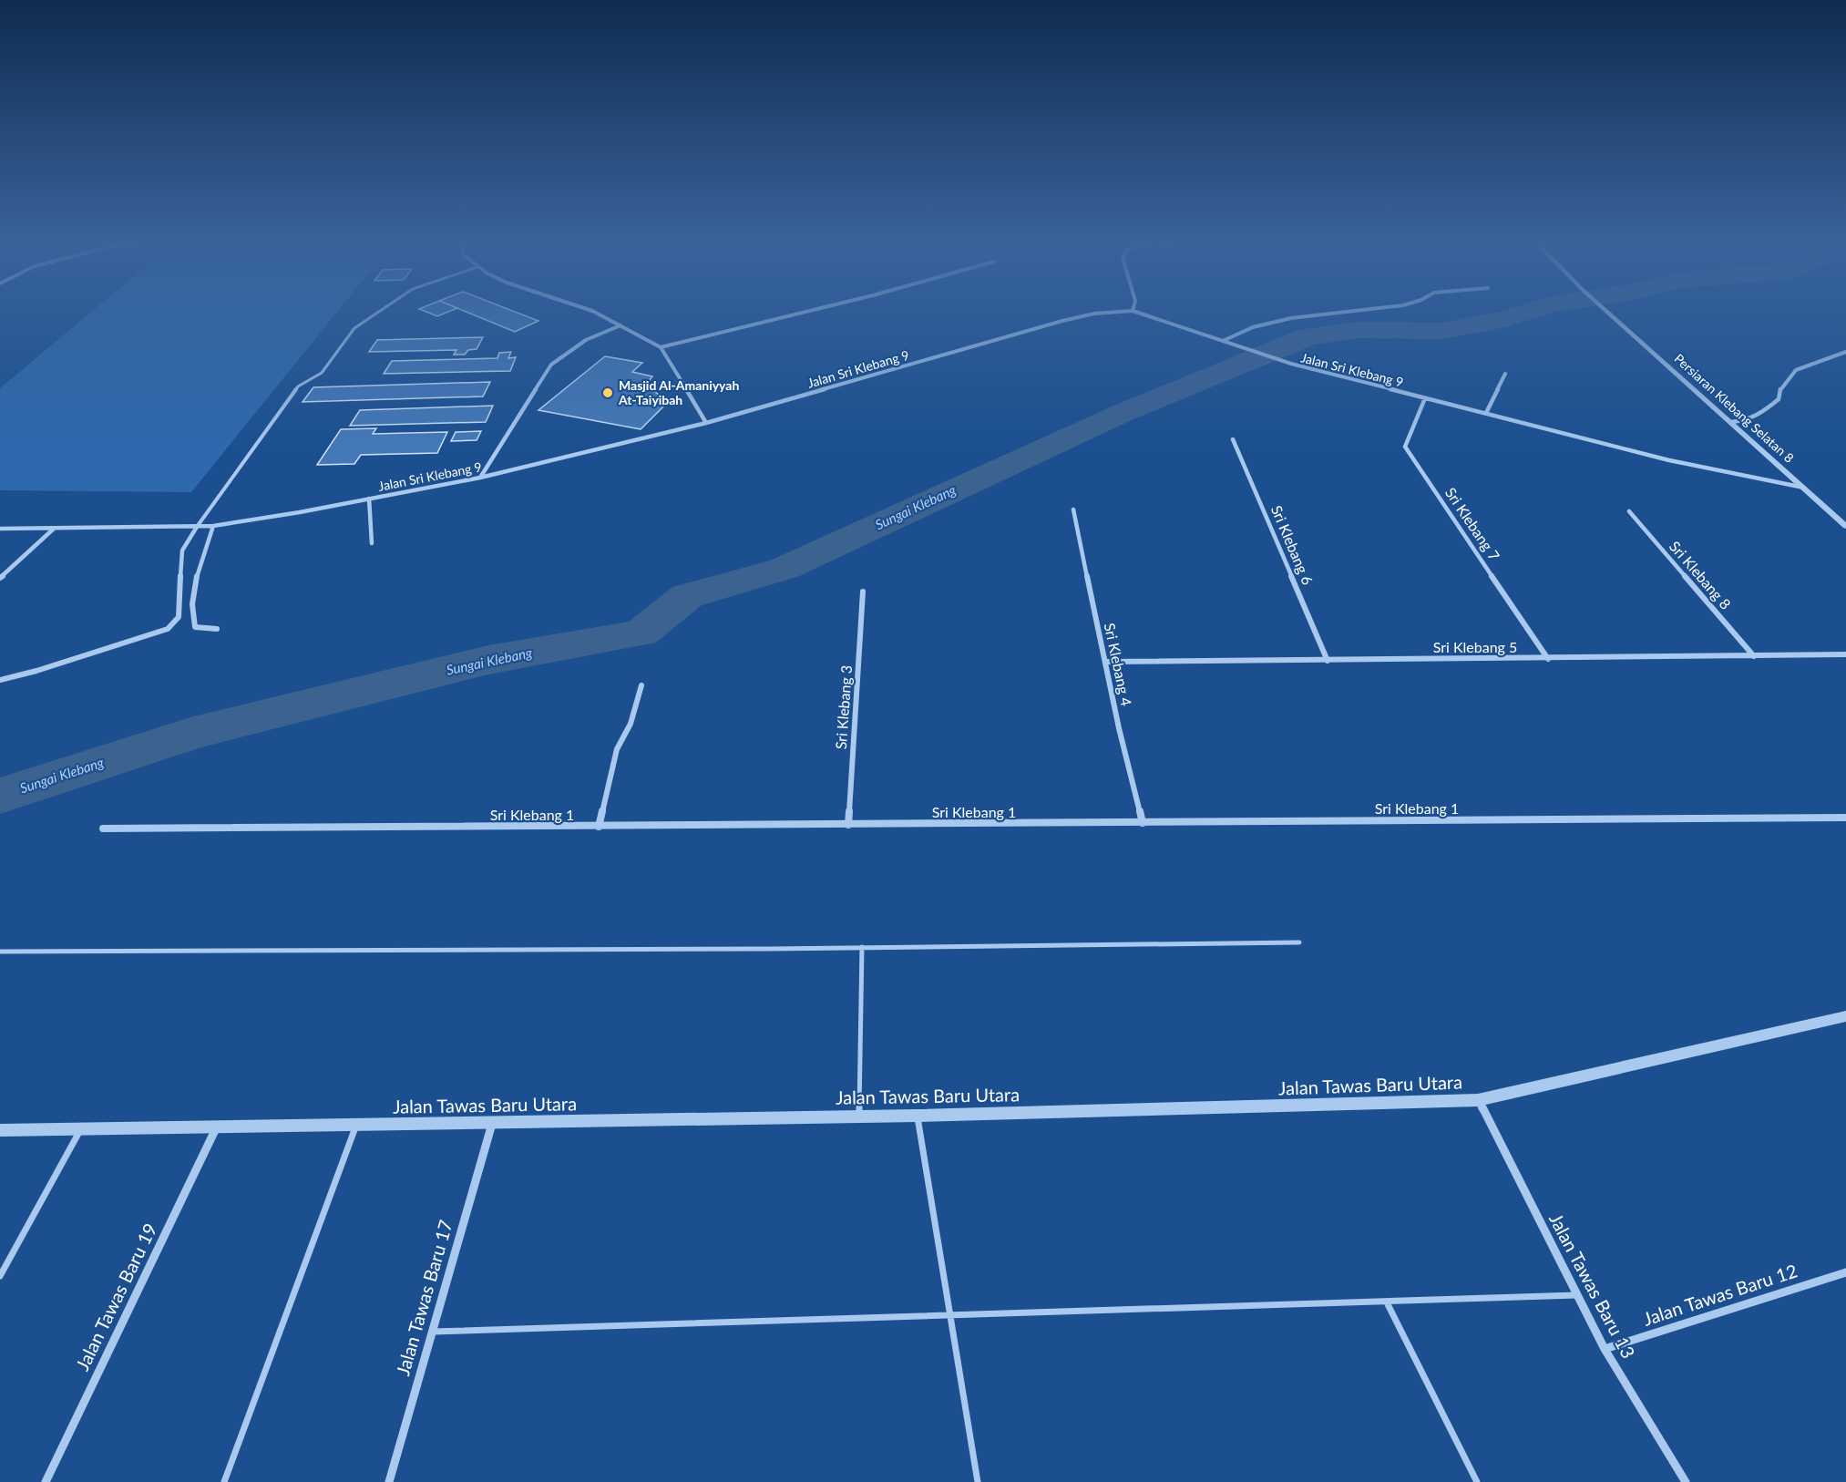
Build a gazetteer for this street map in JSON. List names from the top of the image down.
{
  "streets": {
    "street": [
      "Jalan Sri Klebang 9",
      "Persiaran Klebang Selatan 8",
      "Sri Klebang 7",
      "Sri Klebang 6",
      "Sri Klebang 8",
      "Sri Klebang 5",
      "Sri Klebang 4",
      "Sri Klebang 3",
      "Sri Klebang 1",
      "Jalan Tawas Baru Utara",
      "Jalan Tawas Baru 13",
      "Jalan Tawas Baru 12",
      "Jalan Tawas Baru 19",
      "Jalan Tawas Baru 17"
    ]
  },
  "crossings": [
    ["Jalan Sri Klebang 9", "Persiaran Klebang Selatan 8"],
    ["Jalan Sri Klebang 9", "Sri Klebang 7"],
    ["Sri Klebang 7", "Sri Klebang 5"],
    ["Sri Klebang 6", "Sri Klebang 5"],
    ["Sri Klebang 8", "Sri Klebang 5"],
    ["Sri Klebang 5", "Sri Klebang 4"],
    ["Sri Klebang 4", "Sri Klebang 1"],
    ["Sri Klebang 3", "Sri Klebang 1"],
    ["Jalan Tawas Baru Utara", "Jalan Tawas Baru 13"],
    ["Jalan Tawas Baru Utara", "Jalan Tawas Baru 19"],
    ["Jalan Tawas Baru Utara", "Jalan Tawas Baru 17"],
    ["Jalan Tawas Baru 13", "Jalan Tawas Baru 12"]
  ],
  "water": ["Sungai Klebang"],
  "places": ["Masjid Al-Amaniyyah At-Taiyibah"]
}
